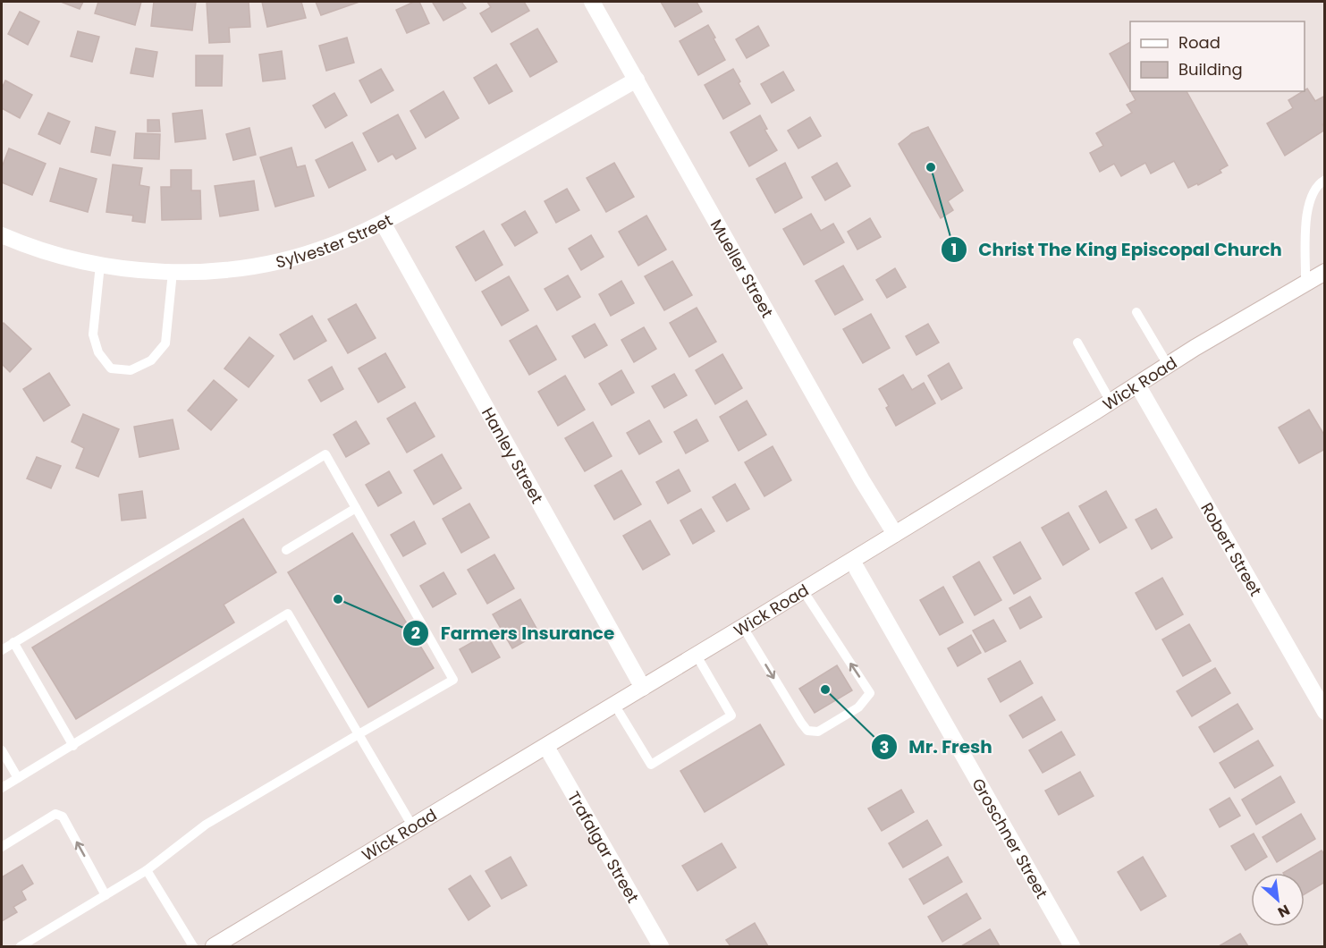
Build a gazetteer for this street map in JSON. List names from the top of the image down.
{
  "streets": {
    "street": [
      "Sylvester Street",
      "Mueller Street",
      "Wick Road",
      "Hanley Street",
      "Robert Street",
      "Groschner Street",
      "Trafalgar Street"
    ]
  },
  "crossings": [
    ["Sylvester Street", "Mueller Street"],
    ["Sylvester Street", "Hanley Street"],
    ["Mueller Street", "Wick Road"],
    ["Wick Road", "Hanley Street"],
    ["Wick Road", "Robert Street"],
    ["Wick Road", "Groschner Street"],
    ["Wick Road", "Trafalgar Street"]
  ],
  "places": ["Christ The King Episcopal Church", "Farmers Insurance", "Mr. Fresh"],
  "legend": ["Road", "Building"],
  "north": "bottom right"
}
